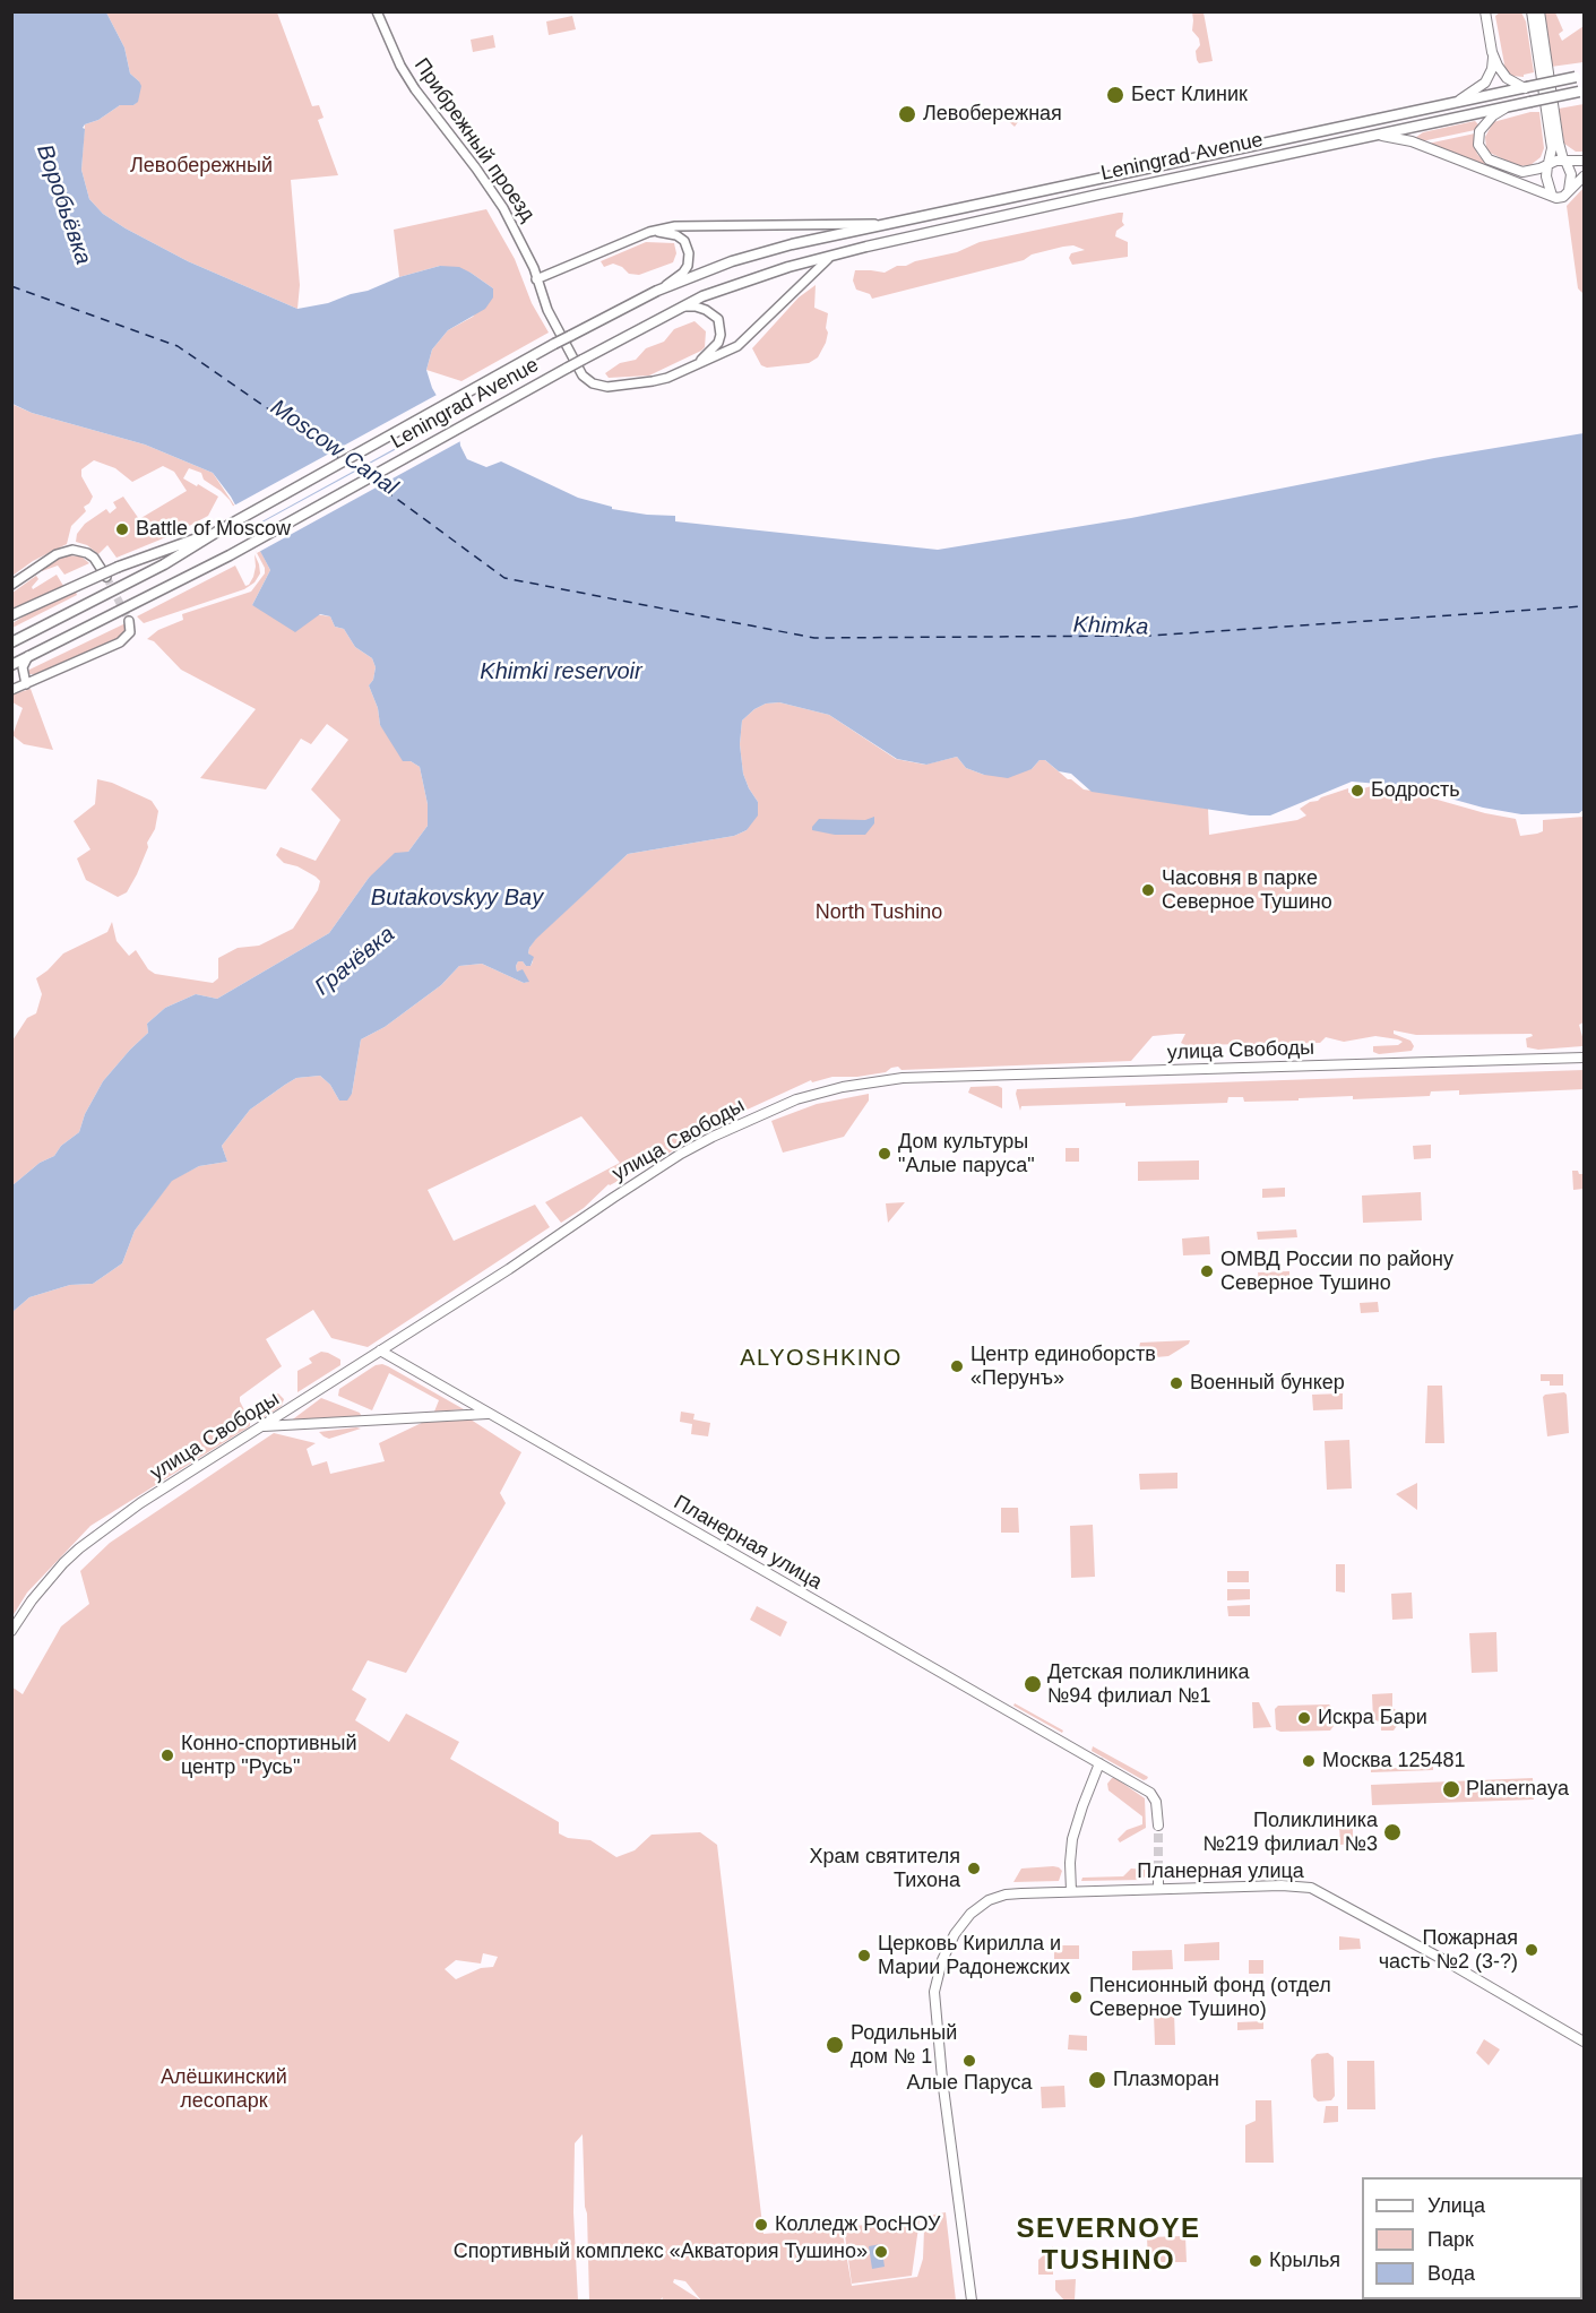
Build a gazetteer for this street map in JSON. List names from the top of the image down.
{
  "streets": {
    "main road": ["Leningrad Avenue", "улица Свободы", "Планерная улица"],
    "street": ["Прибрежный проезд"]
  },
  "crossings": [
    ["Прибрежный проезд", "Leningrad Avenue"],
    ["улица Свободы", "Планерная улица"]
  ],
  "districts": ["ALYOSHKINO", "SEVERNOYE TUSHINO"],
  "water": [
    "Воробьёвка",
    "Moscow Canal",
    "Khimka",
    "Khimki reservoir",
    "Butakovskyy Bay",
    "Грачёвка"
  ],
  "parks": ["Левобережный", "North Tushino", "Алёшкинский лесопарк"],
  "places": [
    "Бест Клиник",
    "Левобережная",
    "Battle of Moscow",
    "Бодрость",
    "Часовня в парке Северное Тушино",
    "Дом культуры \"Алые паруса\"",
    "ОМВД России по району Северное Тушино",
    "Центр единоборств «Перунъ»",
    "Военный бункер",
    "Детская поликлиника №94 филиал №1",
    "Искра Бари",
    "Конно-спортивный центр \"Русь\"",
    "Москва 125481",
    "Planernaya",
    "Поликлиника №219 филиал №3",
    "Храм святителя Тихона",
    "Пожарная часть №2 (3-?)",
    "Церковь Кирилла и Марии Радонежских",
    "Пенсионный фонд (отдел Северное Тушино)",
    "Родильный дом № 1",
    "Алые Паруса",
    "Плазморан",
    "Колледж РосНОУ",
    "Спортивный комплекс «Акватория Тушино»",
    "Крылья"
  ],
  "legend": ["Улица", "Парк", "Вода"]
}
